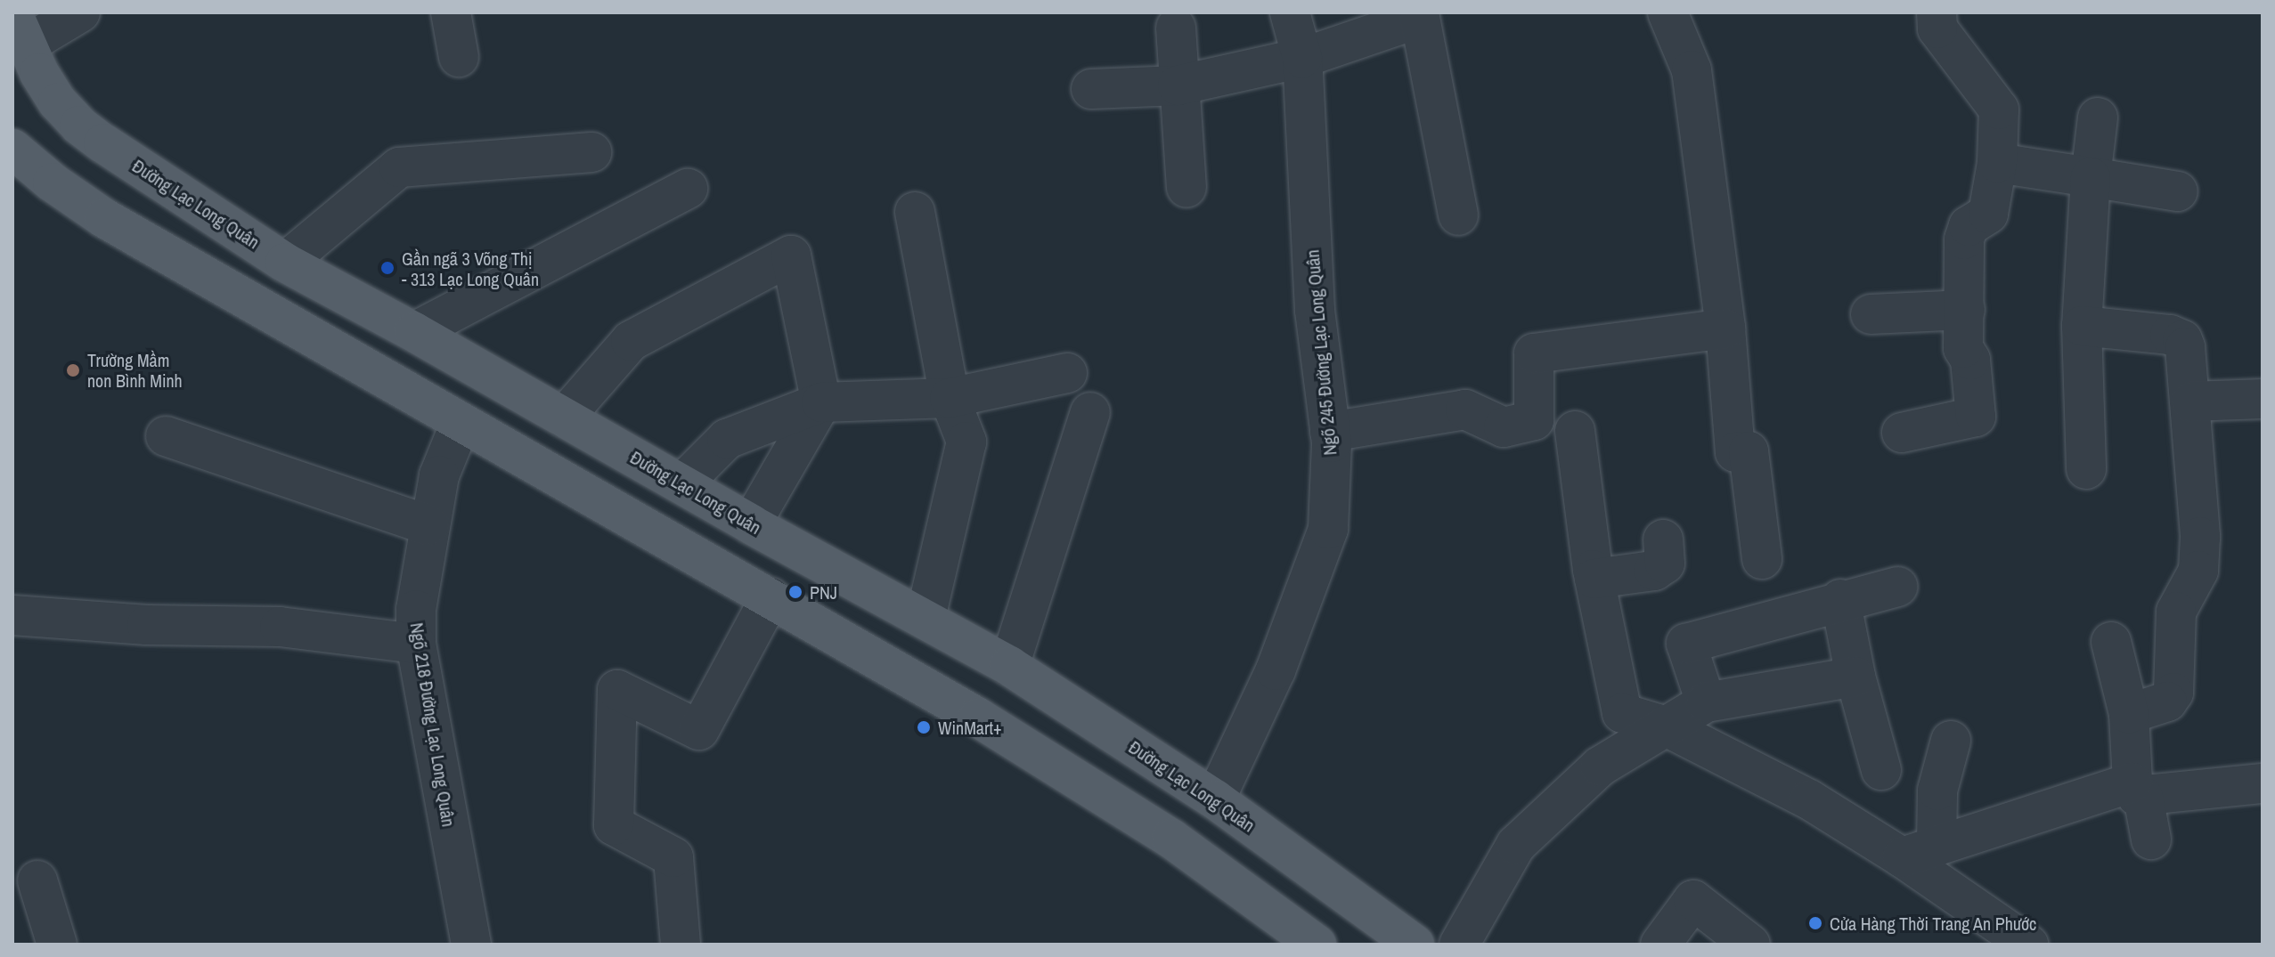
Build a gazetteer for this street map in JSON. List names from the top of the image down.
{
  "streets": {
    "main road": ["Đường Lạc Long Quân"],
    "street": ["Ngõ 245 Đường Lạc Long Quân", "Ngõ 218 Đường Lạc Long Quân"]
  },
  "crossings": [
    ["Đường Lạc Long Quân", "Ngõ 245 Đường Lạc Long Quân"]
  ],
  "places": [
    "Gần ngã 3 Võng Thị - 313 Lạc Long Quân",
    "Trường Mầm non Bình Minh",
    "PNJ",
    "WinMart+",
    "Cửa Hàng Thời Trang An Phước"
  ]
}
